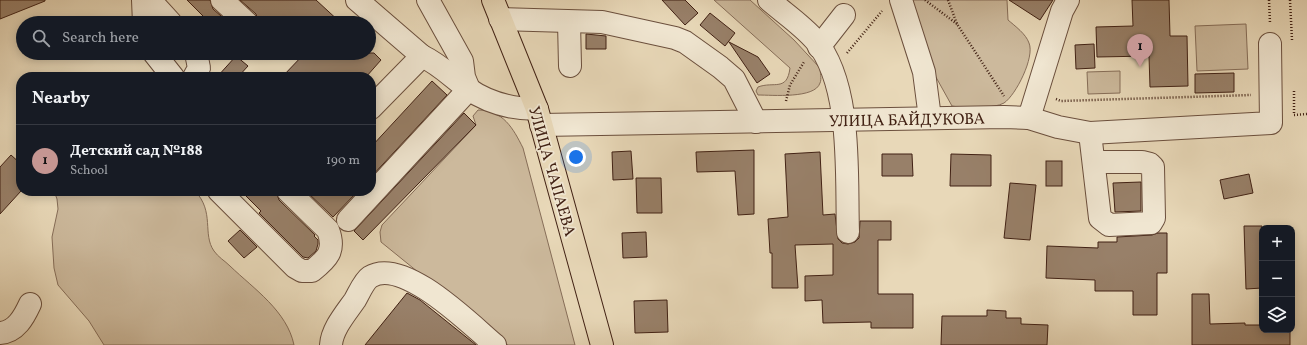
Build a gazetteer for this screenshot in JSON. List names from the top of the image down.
{
  "streets": {
    "main road": ["УЛИЦА ЧАПАЕВА"],
    "street": ["УЛИЦА БАЙДУКОВА"]
  },
  "crossings": [
    ["УЛИЦА БАЙДУКОВА", "УЛИЦА ЧАПАЕВА"]
  ],
  "page": {
    "search": "Search here",
    "pins": "1",
    "heading": "Nearby",
    "list": [
      {
        "mark": "1",
        "name": "Детский сад №188",
        "note": "School",
        "value": "190 m"
      }
    ],
    "map_buttons": ["+", "−"]
  }
}
